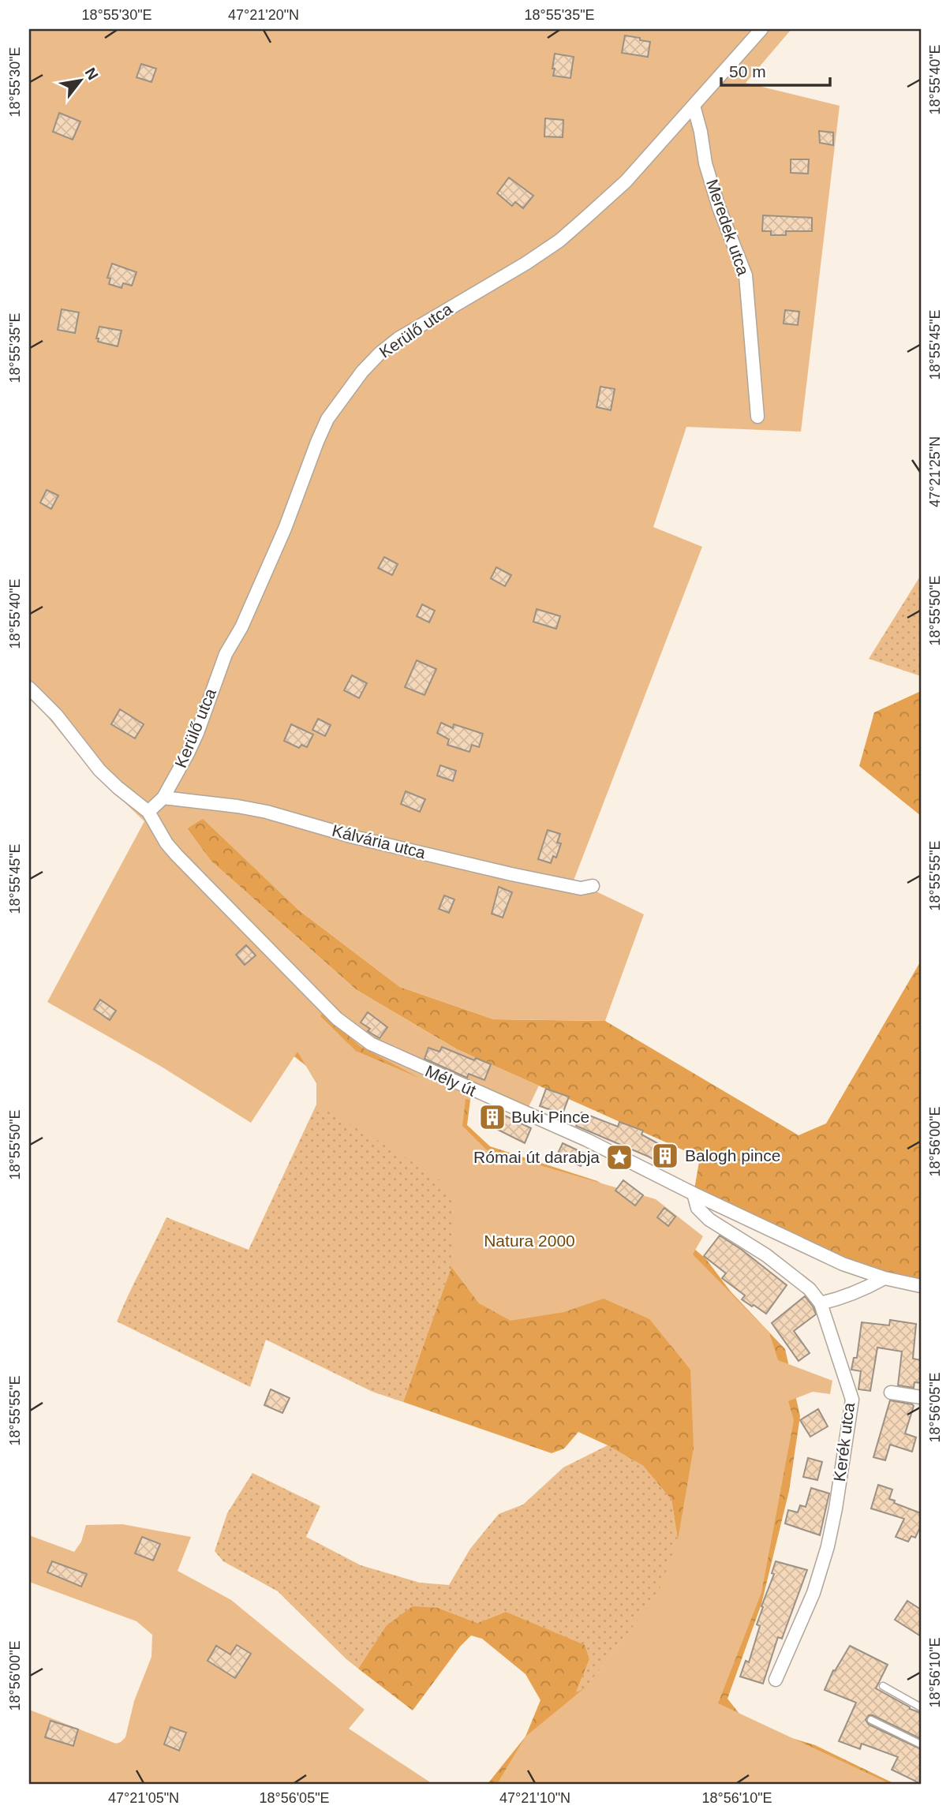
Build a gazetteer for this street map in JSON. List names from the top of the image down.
{
  "streets": {
    "street": [
      "Meredek utca",
      "Kerülő utca",
      "Kálvária utca",
      "Mély út",
      "Kerék utca"
    ]
  },
  "crossings": [
    ["Meredek utca", "Kerülő utca"],
    ["Kerülő utca", "Kálvária utca"],
    ["Kerülő utca", "Mély út"],
    ["Mély út", "Kerék utca"]
  ],
  "parks": ["Natura 2000"],
  "places": {
    "building": ["Buki Pince", "Balogh pince"],
    "place": ["Római út darabja"]
  },
  "scale_bar": "50 m",
  "north": "top right",
  "coordinates": [
    "18°55'30\"E",
    "47°21'20\"N",
    "18°55'35\"E",
    "18°55'40\"E",
    "18°55'45\"E",
    "47°21'25\"N",
    "18°55'50\"E",
    "18°55'55\"E",
    "18°56'00\"E",
    "18°56'05\"E",
    "18°56'10\"E",
    "47°21'05\"N",
    "47°21'10\"N"
  ]
}
